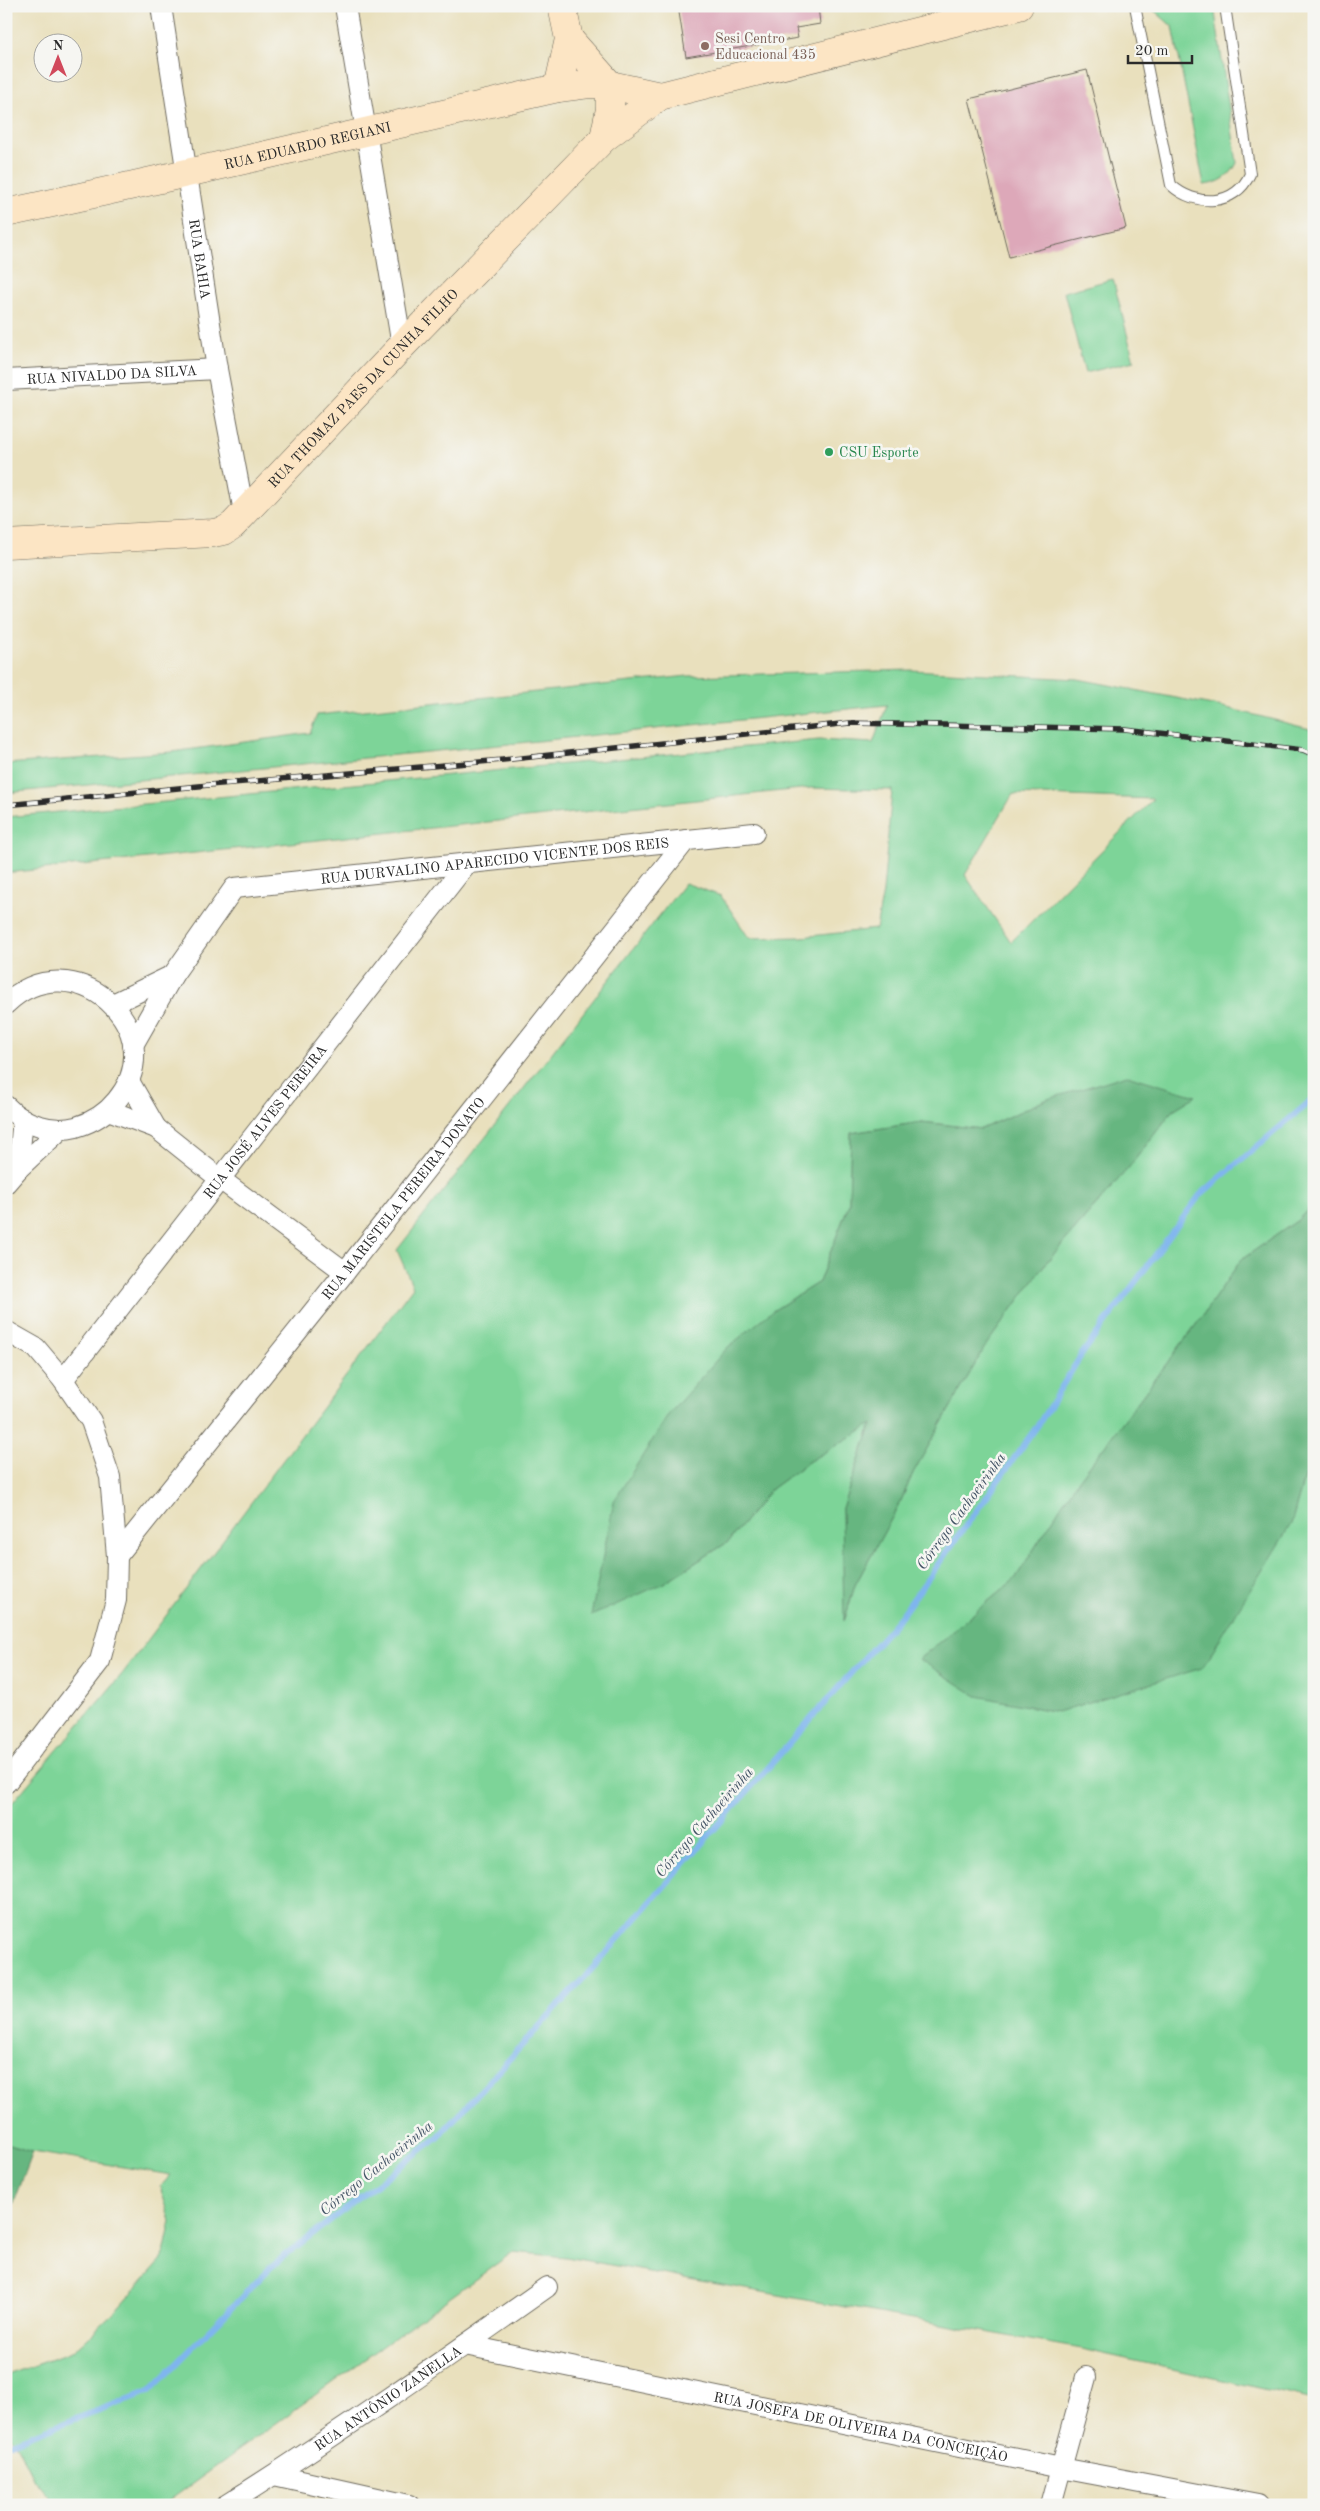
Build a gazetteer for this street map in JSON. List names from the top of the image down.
{
  "streets": {
    "street": [
      "RUA EDUARDO REGIANI",
      "RUA BAHIA",
      "RUA NIVALDO DA SILVA",
      "RUA THOMAZ PAES DA CUNHA FILHO",
      "RUA DURVALINO APARECIDO VICENTE DOS REIS",
      "RUA JOSÉ ALVES PEREIRA",
      "RUA MARISTELA PEREIRA DONATO",
      "RUA ANTÔNIO ZANELLA",
      "RUA JOSEFA DE OLIVEIRA DA CONCEIÇÃO"
    ]
  },
  "crossings": [
    ["RUA EDUARDO REGIANI", "RUA BAHIA"],
    ["RUA EDUARDO REGIANI", "RUA THOMAZ PAES DA CUNHA FILHO"],
    ["RUA BAHIA", "RUA NIVALDO DA SILVA"],
    ["RUA BAHIA", "RUA THOMAZ PAES DA CUNHA FILHO"],
    ["RUA DURVALINO APARECIDO VICENTE DOS REIS", "RUA JOSÉ ALVES PEREIRA"],
    ["RUA DURVALINO APARECIDO VICENTE DOS REIS", "RUA MARISTELA PEREIRA DONATO"],
    ["RUA ANTÔNIO ZANELLA", "RUA JOSEFA DE OLIVEIRA DA CONCEIÇÃO"]
  ],
  "water": ["Córrego Cachoeirinha"],
  "places": ["Sesi Centro Educacional 435", "CSU Esporte"],
  "scale_bar": "20 m",
  "north": "top"
}
